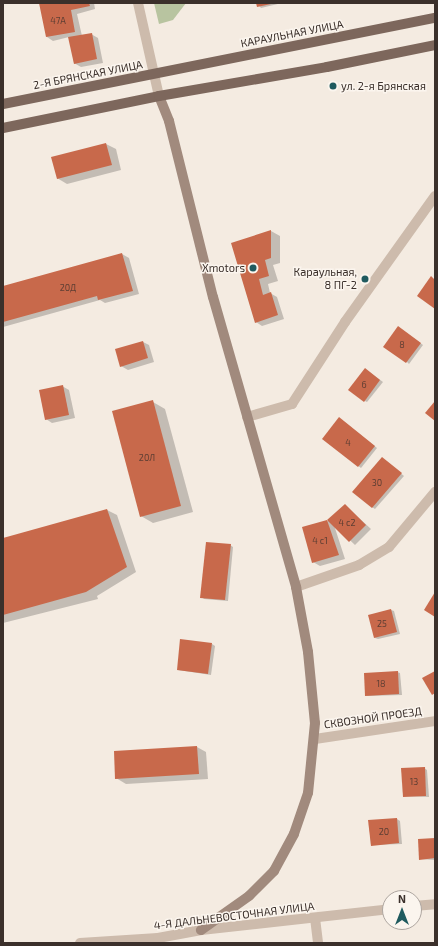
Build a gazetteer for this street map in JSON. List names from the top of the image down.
{
  "streets": {
    "main road": ["КАРАУЛЬНАЯ УЛИЦА", "2-Я БРЯНСКАЯ УЛИЦА"],
    "street": ["СКВОЗНОЙ ПРОЕЗД", "4-Я ДАЛЬНЕВОСТОЧНАЯ УЛИЦА"]
  },
  "crossings": [
    ["КАРАУЛЬНАЯ УЛИЦА", "2-Я БРЯНСКАЯ УЛИЦА"]
  ],
  "places": ["ул. 2-я Брянская", "Xmotors", "Караульная, 8 ПГ-2"],
  "house_numbers": [
    "47А",
    "20Д",
    "8",
    "6",
    "4",
    "20Л",
    "30",
    "4 с2",
    "4 с1",
    "25",
    "18",
    "13",
    "20"
  ],
  "north": "top"
}
